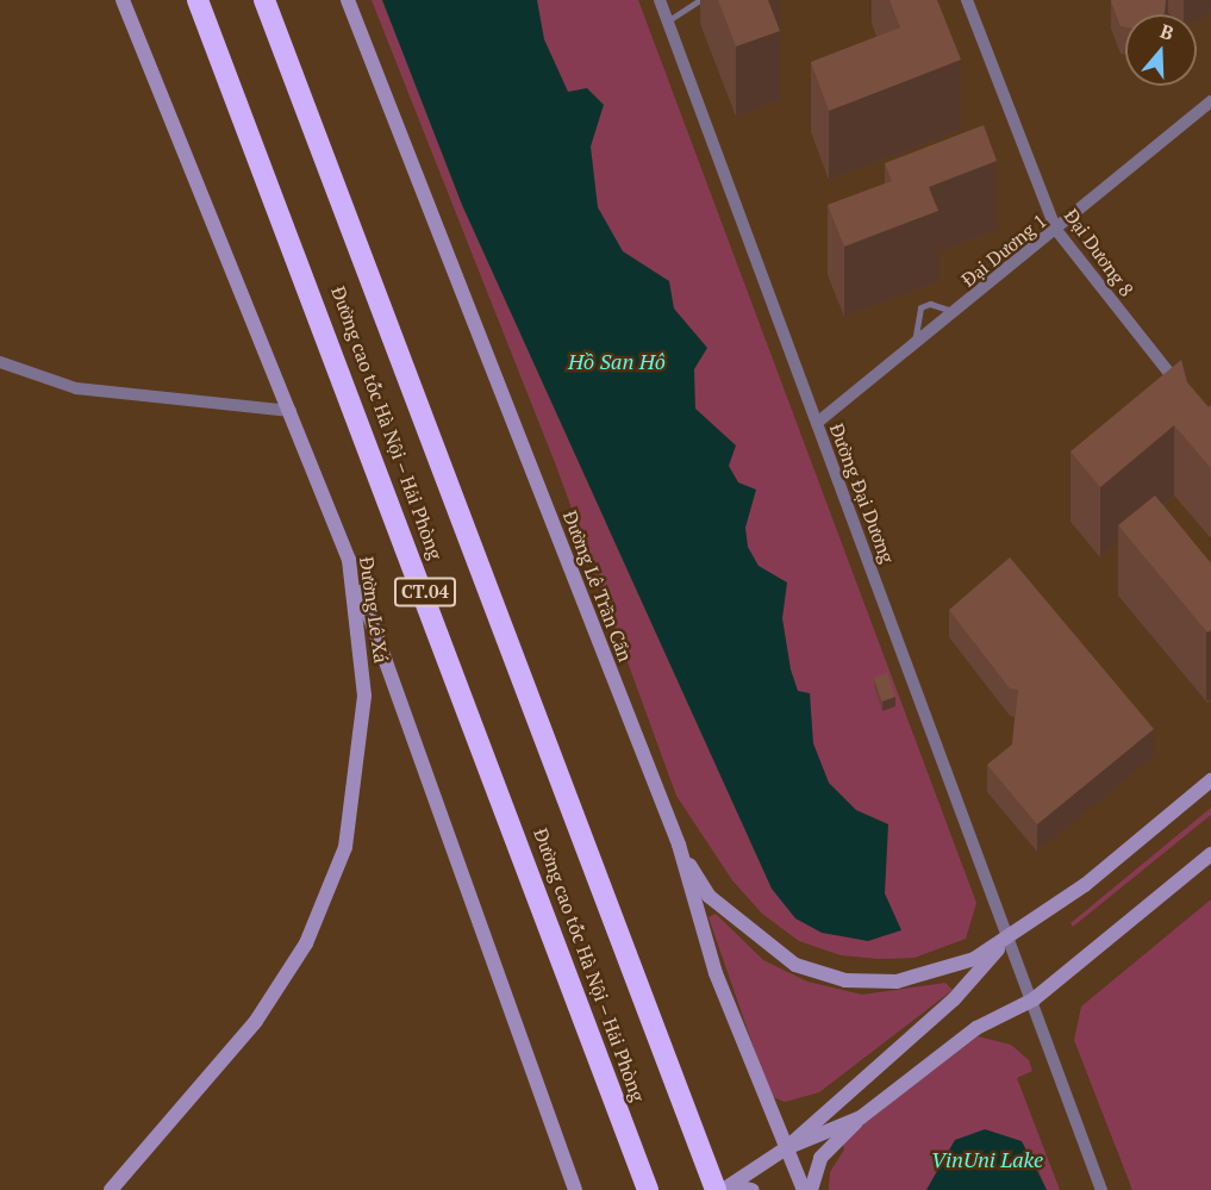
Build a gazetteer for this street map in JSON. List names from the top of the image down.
{
  "streets": {
    "highway": ["Đường cao tốc Hà Nội – Hải Phòng", "CT.04"],
    "main road": ["Đường Lê Trần Cẩn", "Đường Lê Xá"],
    "street": ["Đại Dương 1", "Đại Dương 8", "Đường Đại Dương"]
  },
  "crossings": [
    ["Đại Dương 1", "Đại Dương 8"],
    ["Đại Dương 1", "Đường Đại Dương"]
  ],
  "water": ["Hồ San Hô", "VinUni Lake"],
  "north": "top"
}
